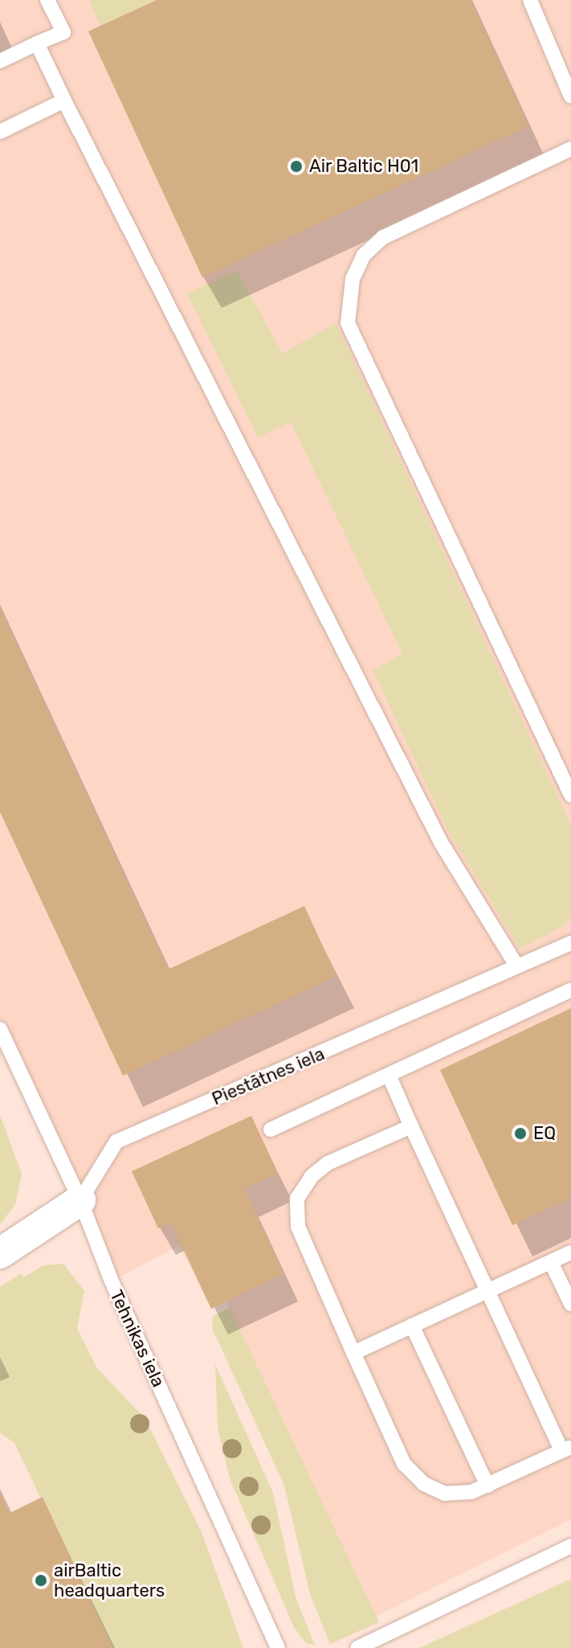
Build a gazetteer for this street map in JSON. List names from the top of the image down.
{
  "streets": {
    "street": ["Piestātnes iela"],
    "lane": ["Tehnikas iela"]
  },
  "crossings": [
    ["Piestātnes iela", "Tehnikas iela"]
  ],
  "places": ["Air Baltic H01", "EQ", "airBaltic headquarters"]
}
